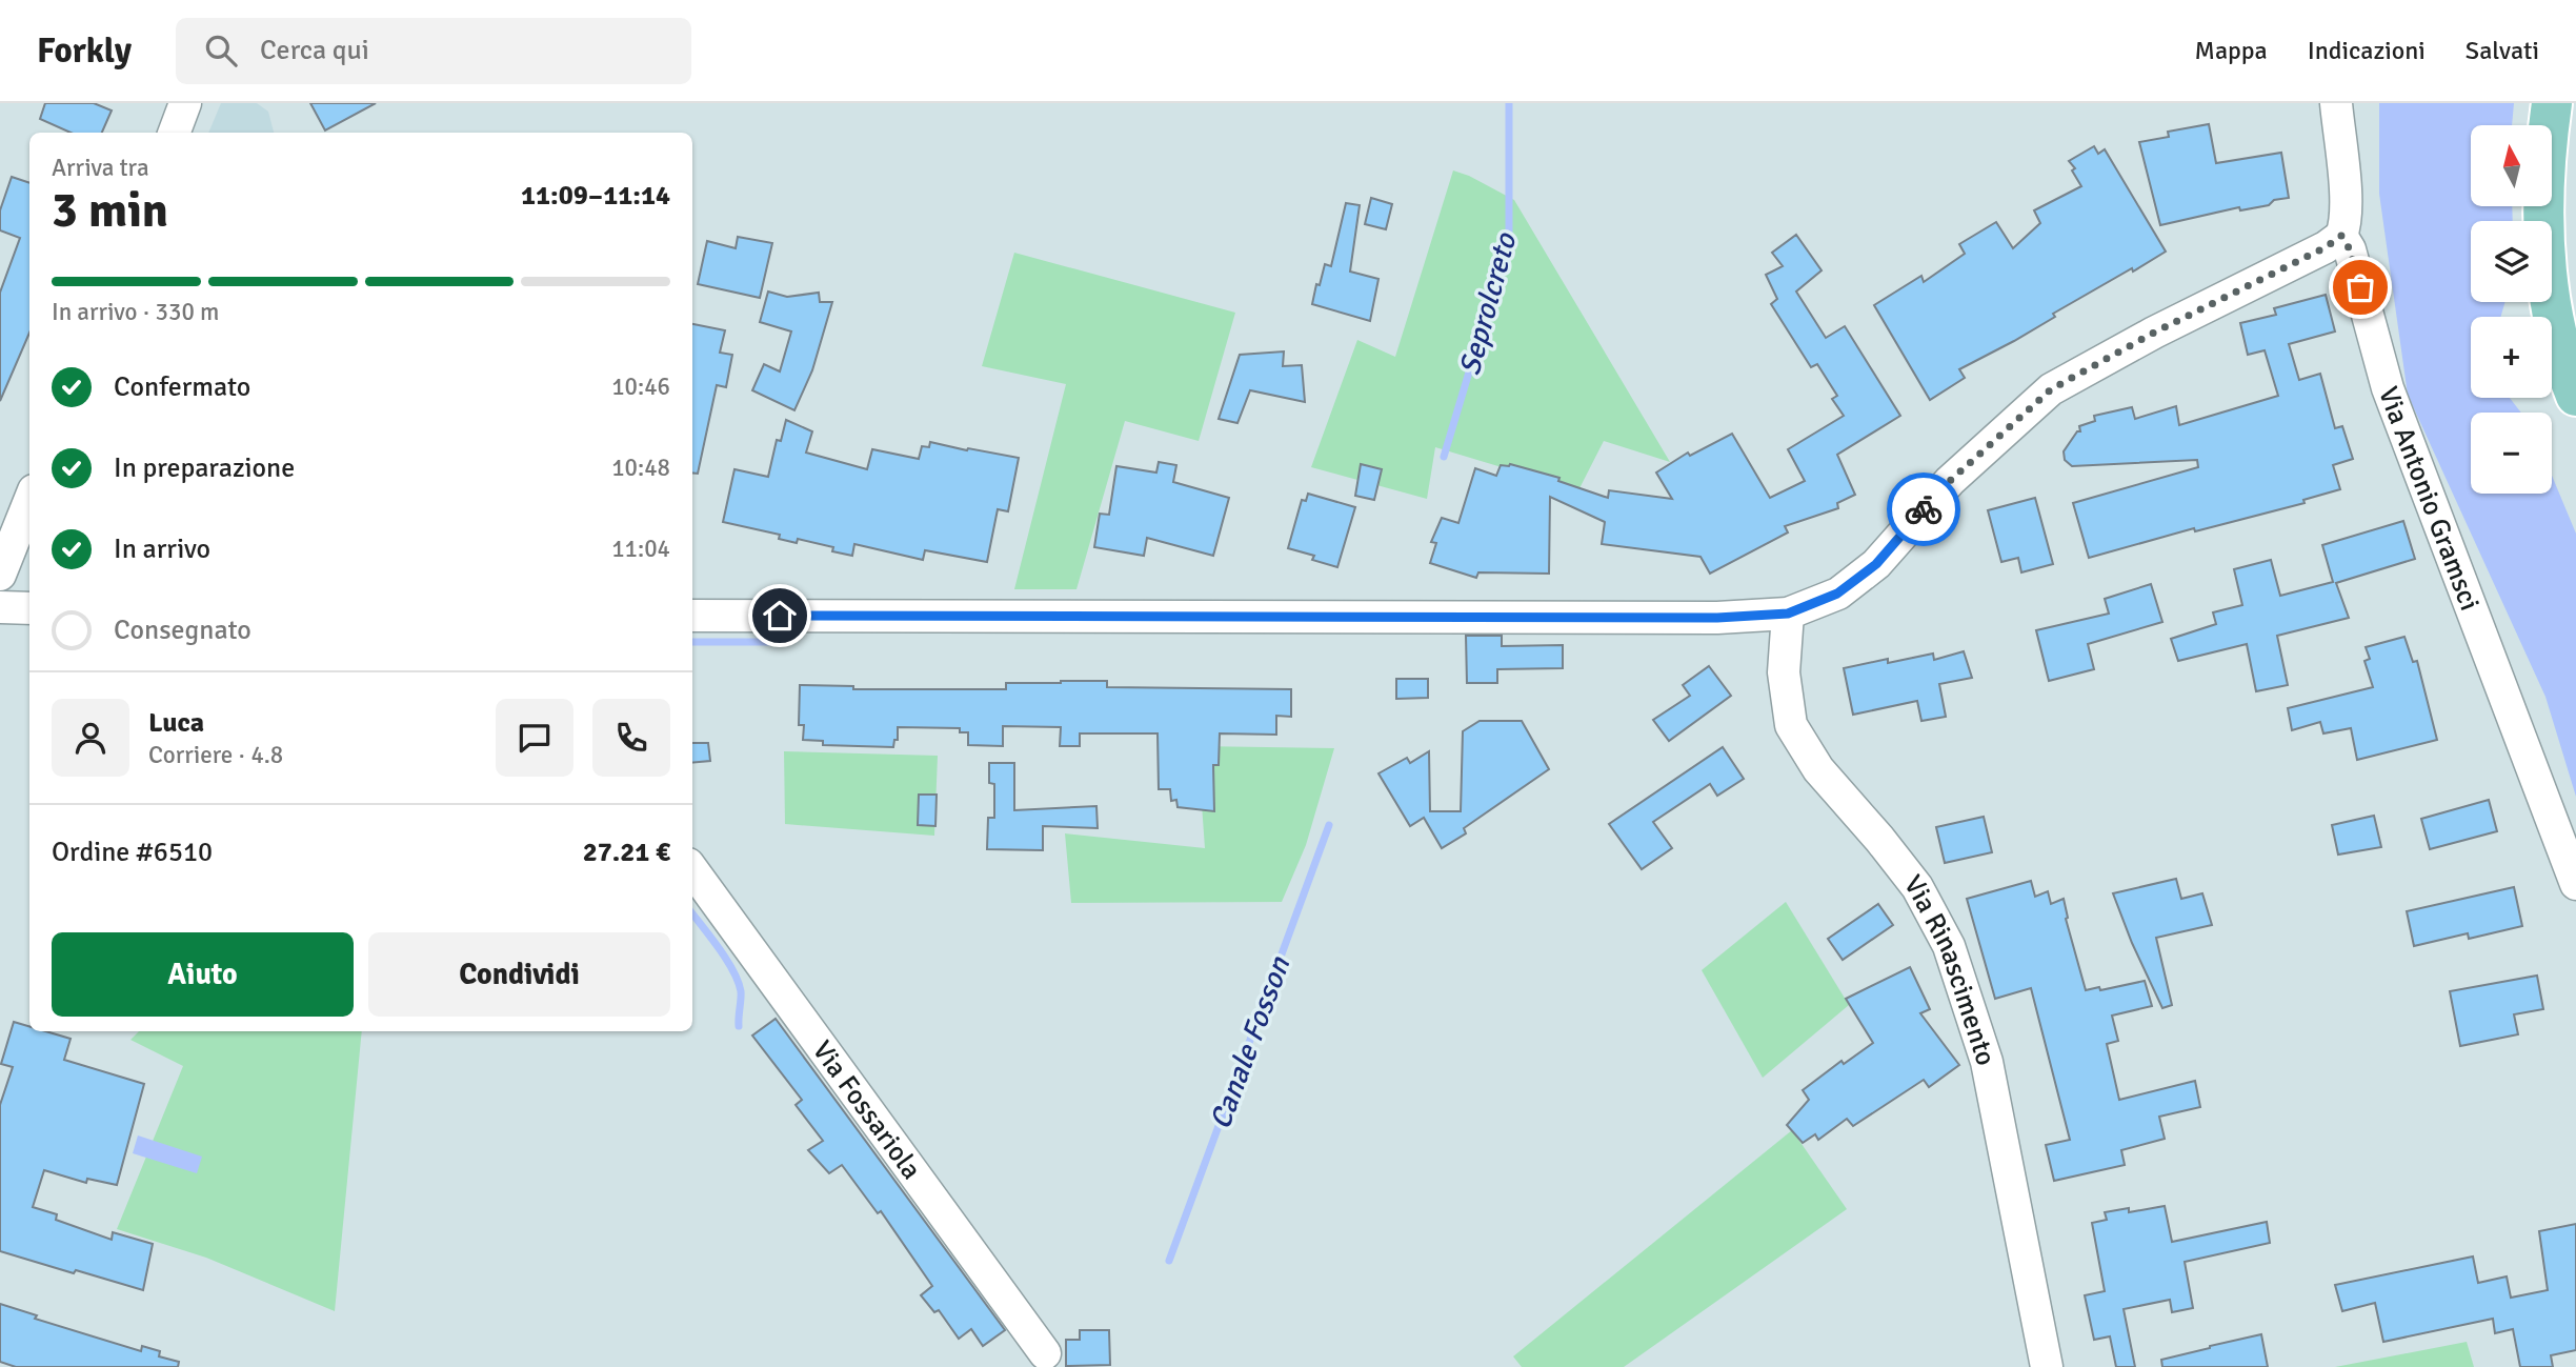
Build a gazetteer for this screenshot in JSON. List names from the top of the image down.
{
  "streets": {
    "street": ["Via Antonio Gramsci", "Via Rinascimento", "Via Fossariola"]
  },
  "water": ["Seprolcreto", "Canale Fosson"],
  "north": "top",
  "page": {
    "header": "Forkly",
    "search": "Cerca qui",
    "nav": ["Mappa", "Indicazioni", "Salvati"],
    "map_buttons": ["+", "−"],
    "heading": ["3 min", "Arriva tra", "11:09–11:14"],
    "panel": [
      "Luca",
      "Corriere · 4.8",
      "Ordine #6510",
      "27.21 €"
    ],
    "bar": "In arrivo · 330 m",
    "list": [
      ["Confermato", "10:46"],
      ["In preparazione", "10:48"],
      ["In arrivo", "11:04"],
      "Consegnato"
    ],
    "buttons": ["Aiuto", "Condividi"]
  }
}
